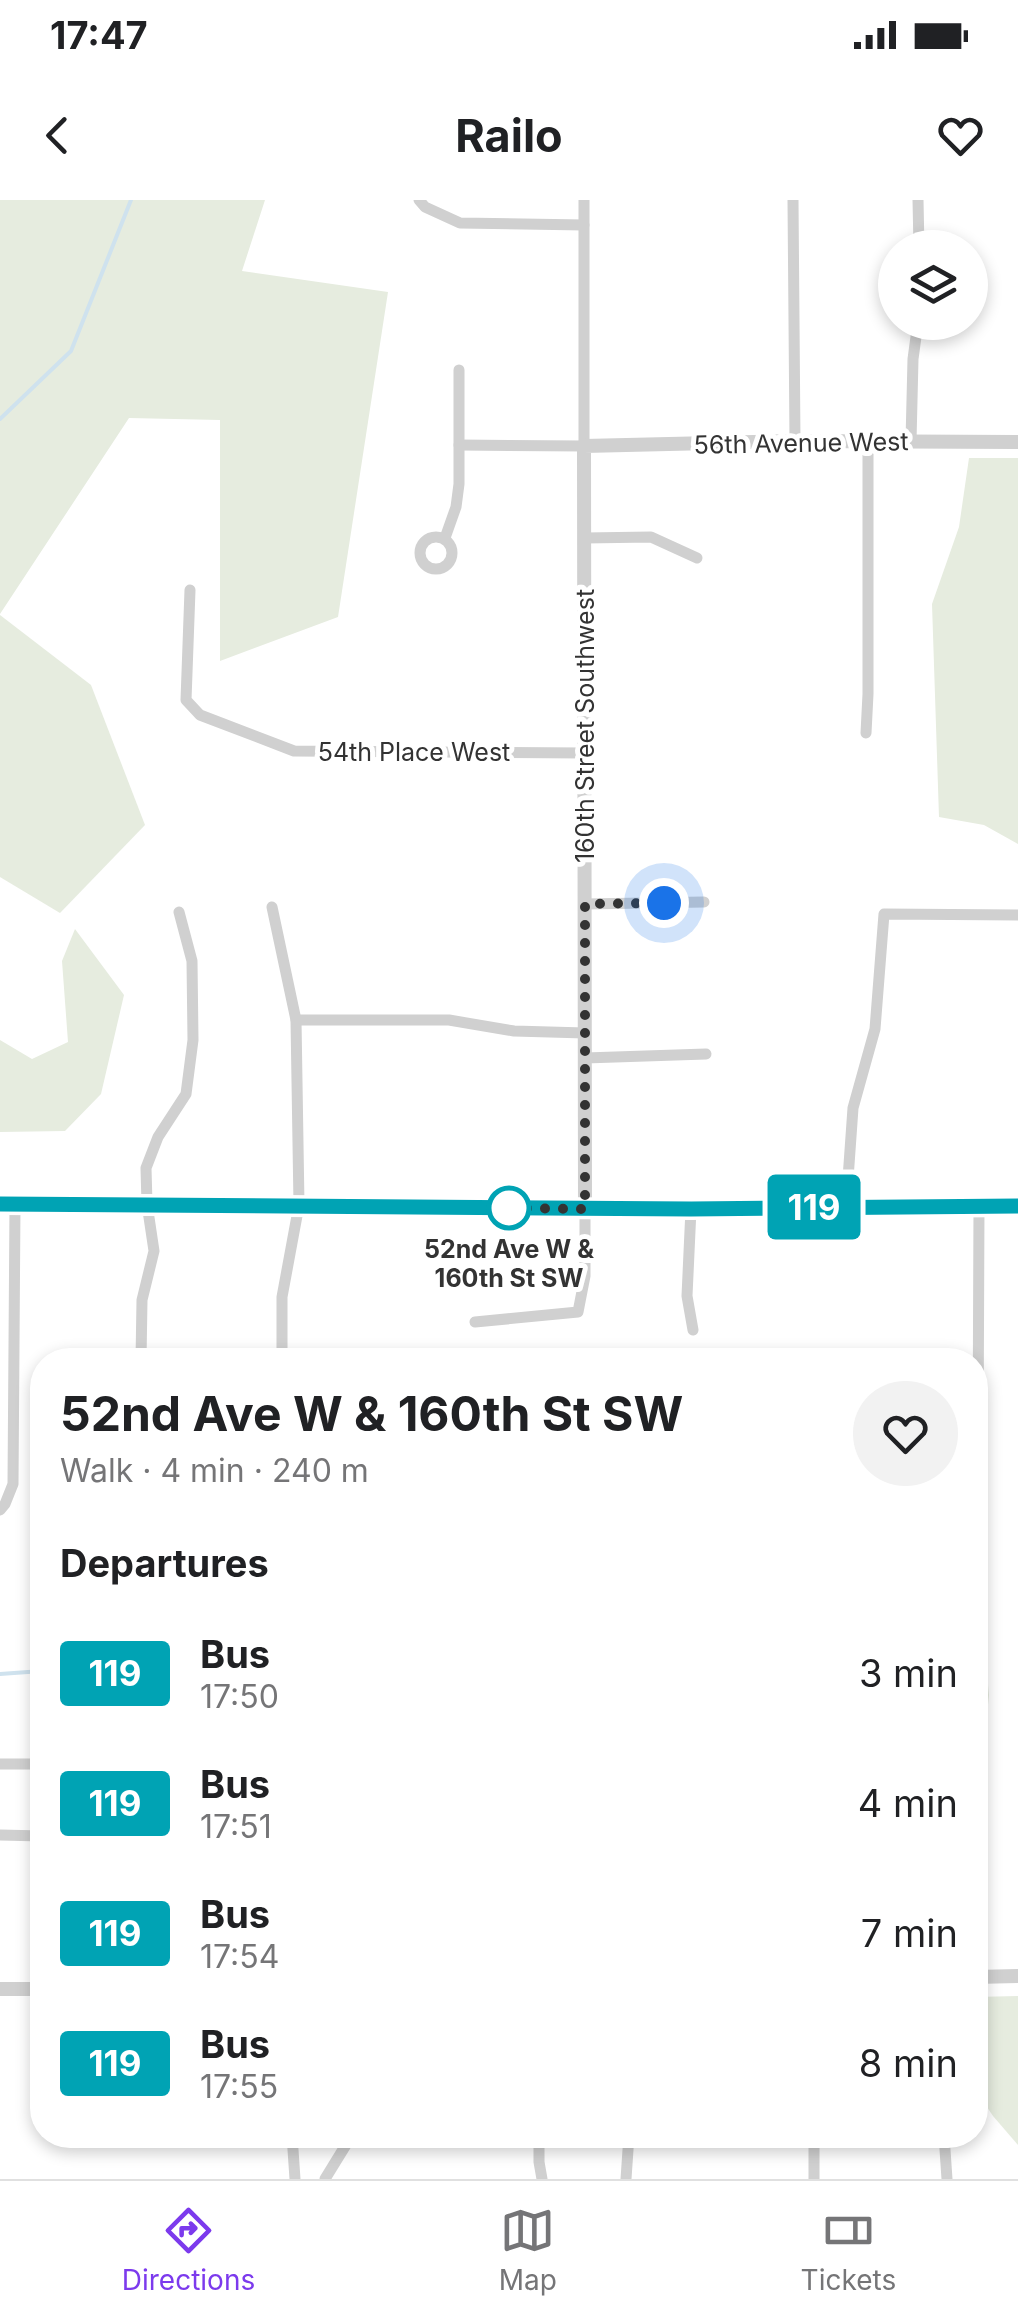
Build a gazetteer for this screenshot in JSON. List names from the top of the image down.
{
  "streets": {
    "street": ["56th Avenue West", "160th Street Southwest", "54th Place West"]
  },
  "crossings": [
    ["56th Avenue West", "160th Street Southwest"],
    ["160th Street Southwest", "54th Place West"]
  ],
  "places": ["52nd Ave W & 160th St SW"],
  "lines": ["bus line 119"],
  "page": {
    "status": "17:47",
    "header": "Railo",
    "on_map": "119",
    "heading": [
      ["52nd Ave W & 160th St SW", "Walk · 4 min · 240 m"],
      "Departures"
    ],
    "list": [
      {
        "mark": "119",
        "name": "Bus",
        "note": "17:50",
        "value": "3 min"
      },
      {
        "mark": "119",
        "name": "Bus",
        "note": "17:51",
        "value": "4 min"
      },
      {
        "mark": "119",
        "name": "Bus",
        "note": "17:54",
        "value": "7 min"
      },
      {
        "mark": "119",
        "name": "Bus",
        "note": "17:55",
        "value": "8 min"
      }
    ],
    "tabs": ["Directions", "Map", "Tickets"]
  }
}
